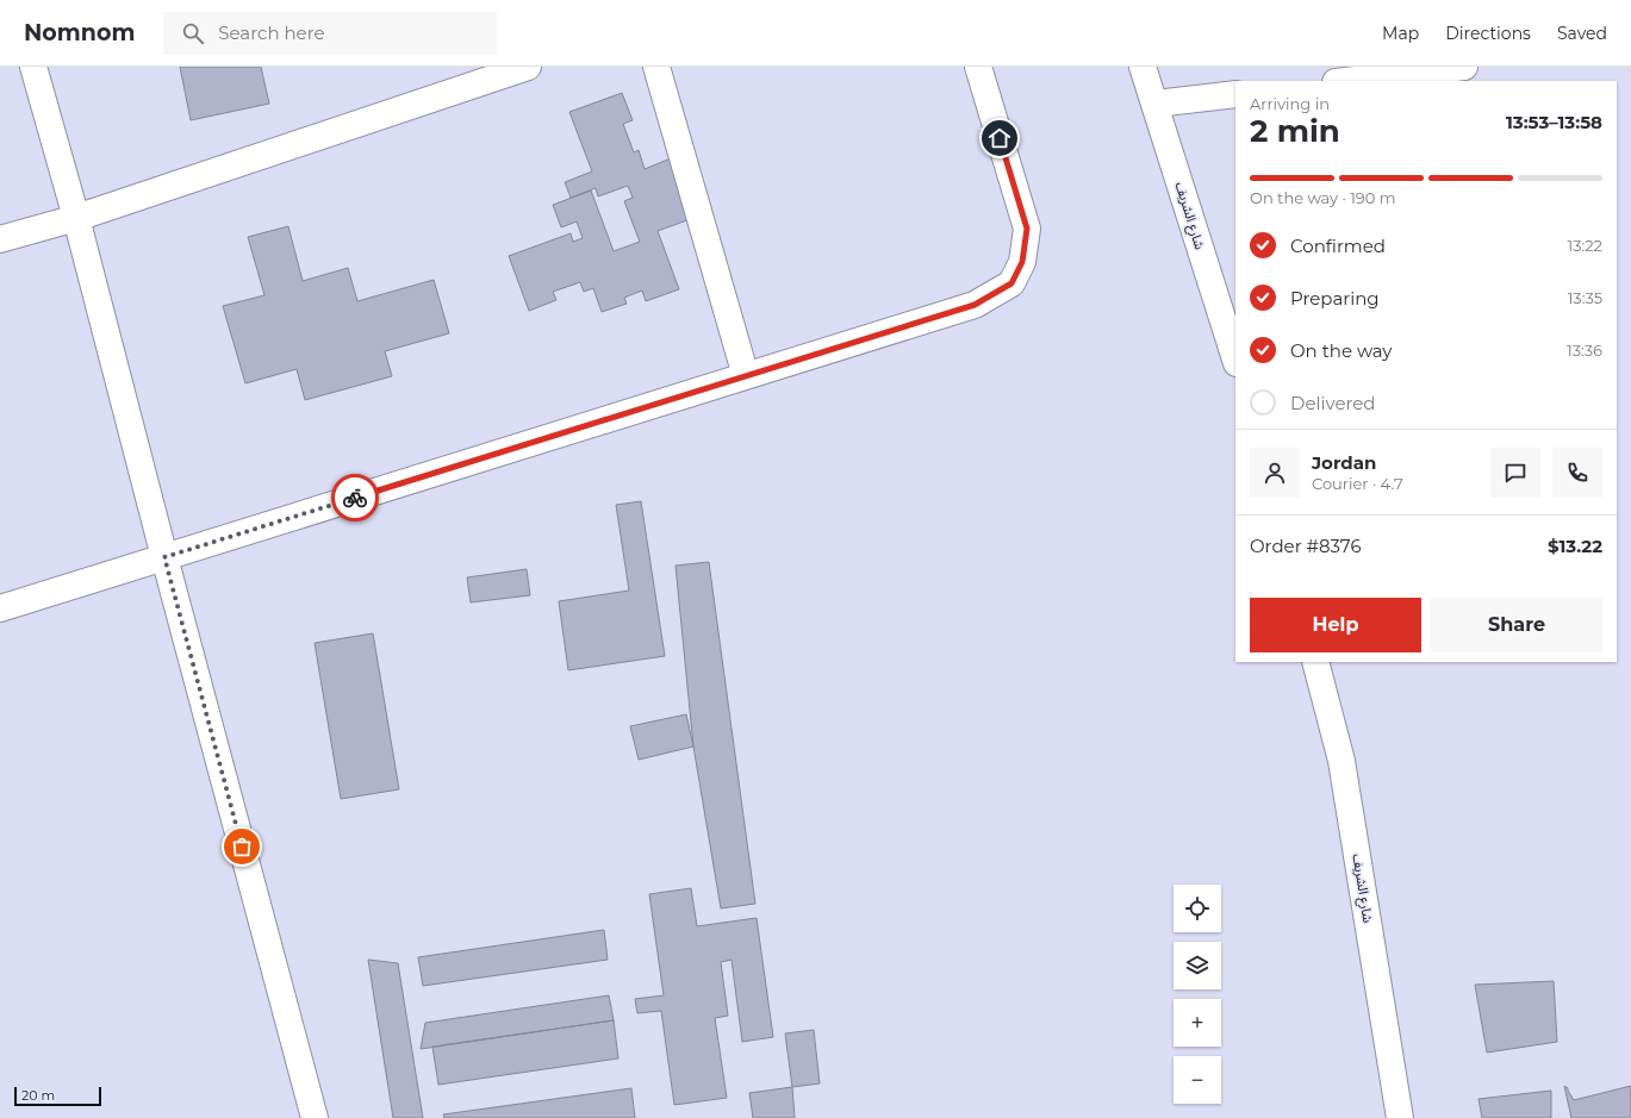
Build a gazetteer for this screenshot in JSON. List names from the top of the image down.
{
  "streets": {
    "street": ["شارع الشريف"]
  },
  "scale_bar": "20 m",
  "page": {
    "header": "Nomnom",
    "search": "Search here",
    "nav": ["Map", "Directions", "Saved"],
    "heading": ["2 min", "Arriving in", "13:53–13:58"],
    "panel": [
      "Jordan",
      "Courier · 4.7",
      "Order #8376",
      "$13.22"
    ],
    "bar": "On the way · 190 m",
    "list": [
      ["Confirmed", "13:22"],
      ["Preparing", "13:35"],
      ["On the way", "13:36"],
      "Delivered"
    ],
    "buttons": ["Help", "Share"],
    "map_buttons": ["+", "−"],
    "scale": "20 m"
  }
}
